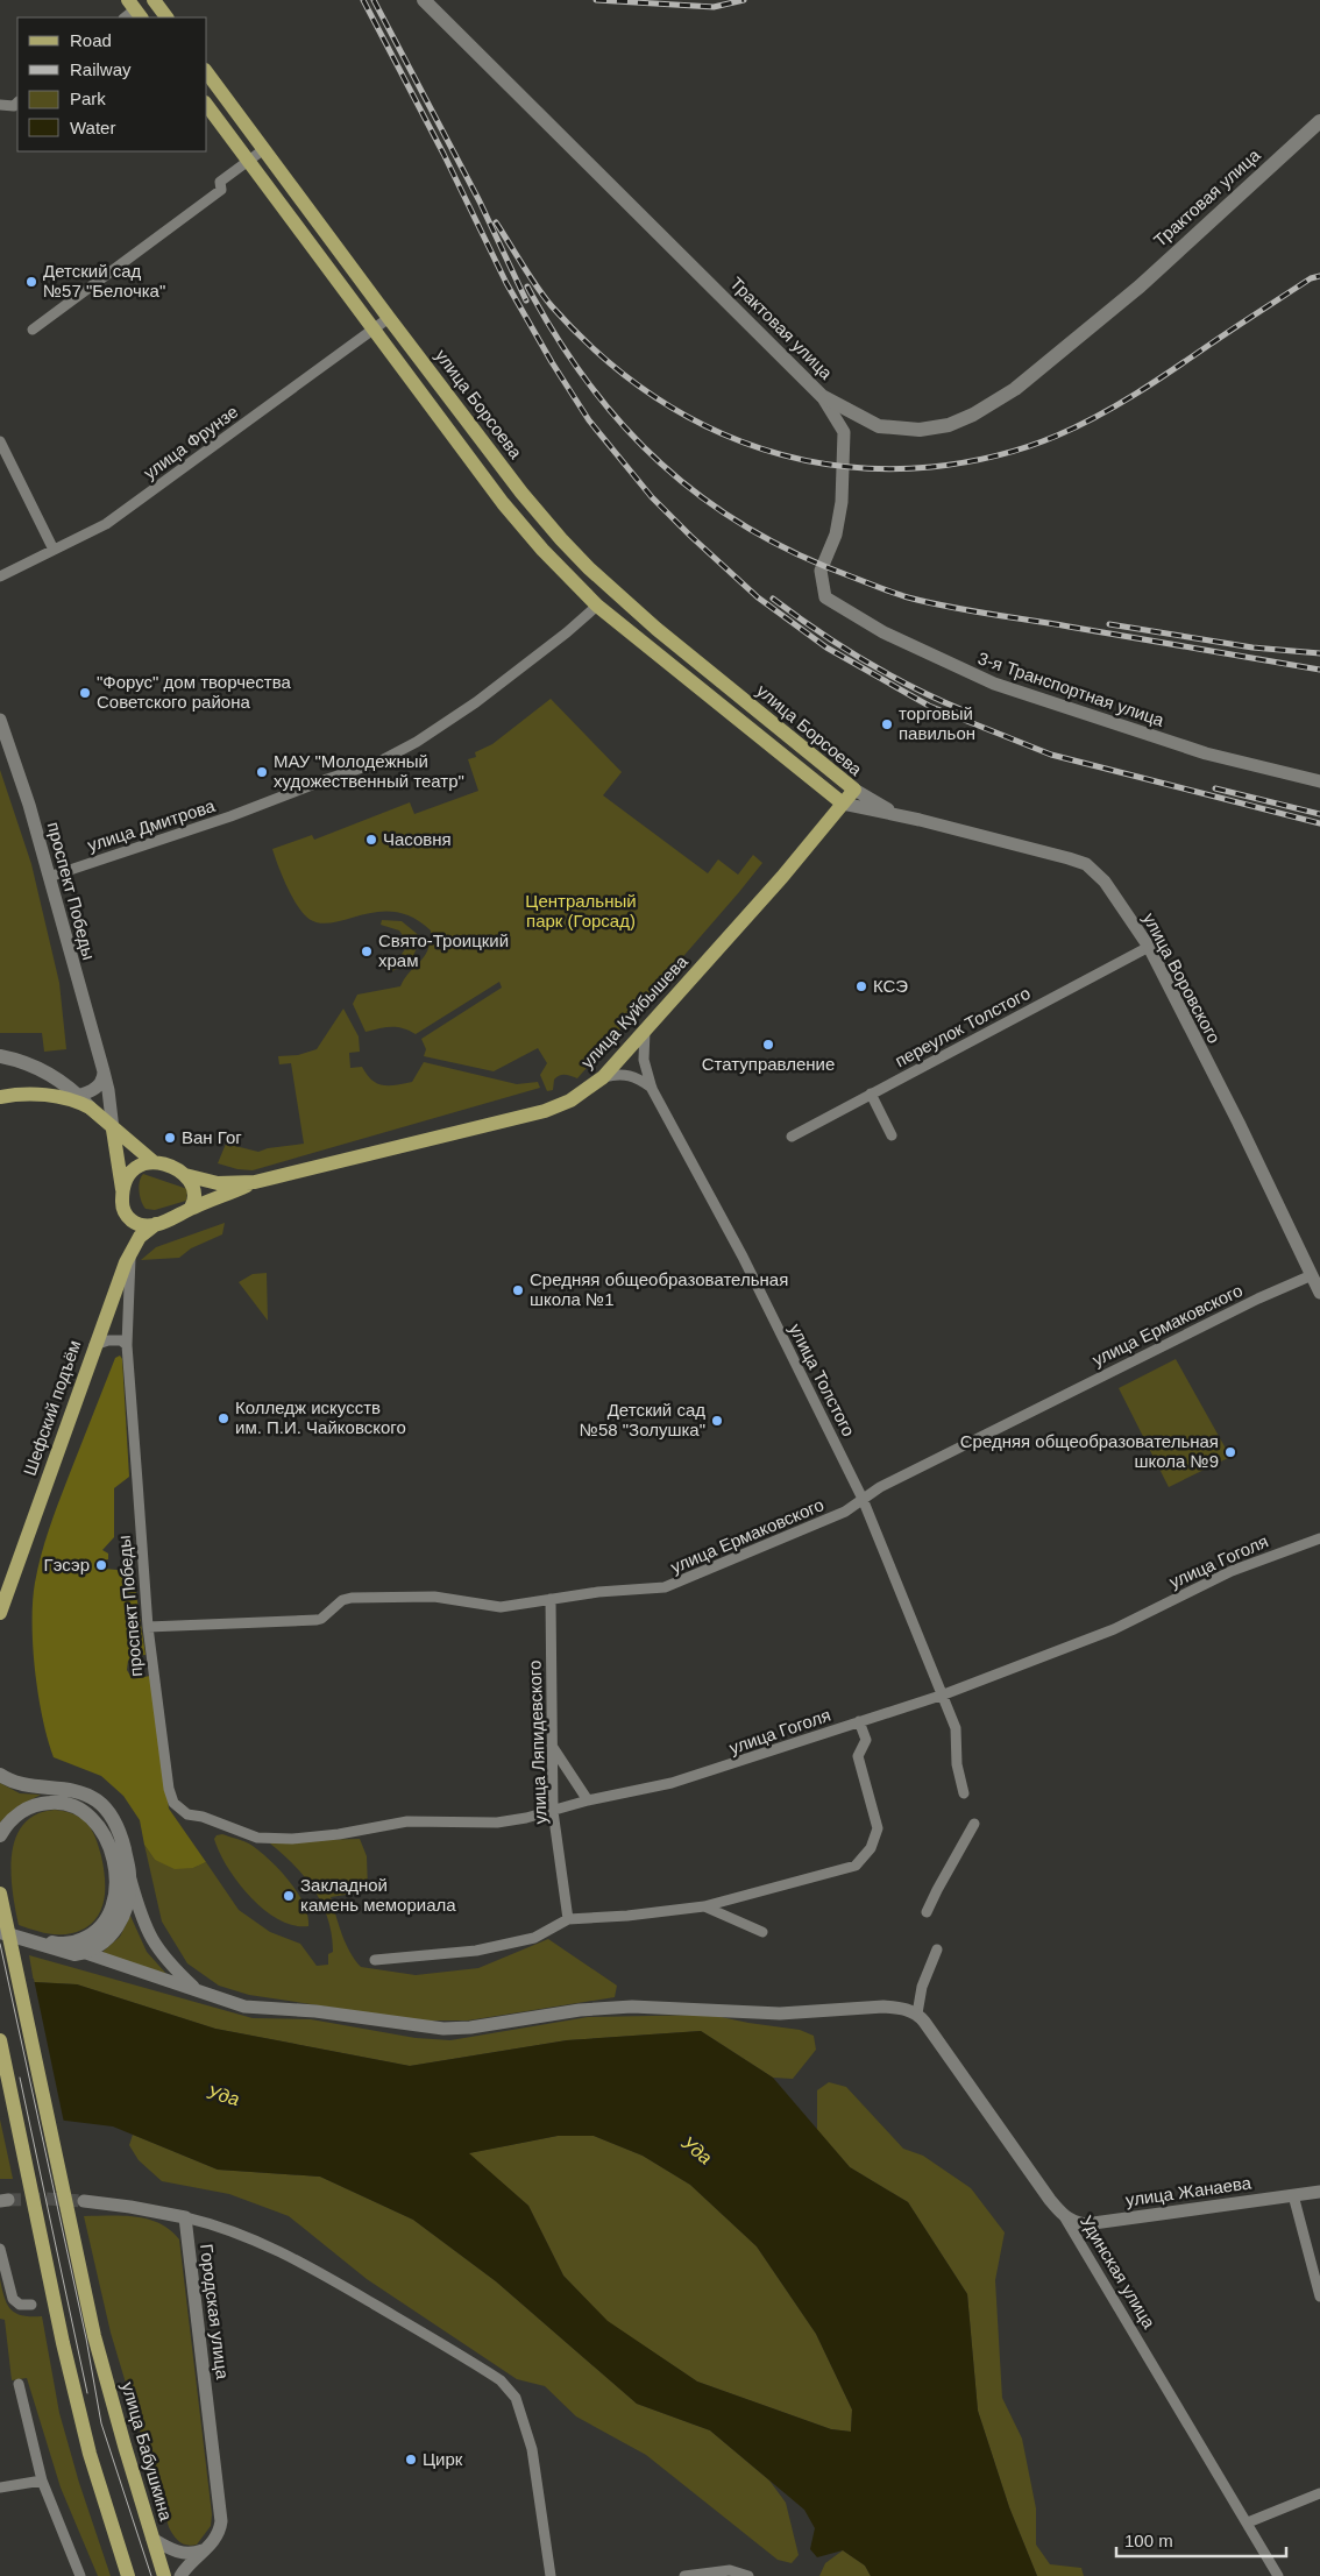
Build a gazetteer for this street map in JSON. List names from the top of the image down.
{
  "streets": {
    "main road": [
      "Трактовая улица",
      "улица Борсоева",
      "улица Куйбышева",
      "Шефский подъём",
      "улица Бабушкина"
    ],
    "street": [
      "улица Фрунзе",
      "3-я Транспортная улица",
      "улица Дмитрова",
      "проспект Победы",
      "улица Воровского",
      "переулок Толстого",
      "улица Ермаковского",
      "улица Толстого",
      "улица Гоголя",
      "улица Ляпидевского",
      "улица Жанаева",
      "Удинская улица",
      "Городская улица"
    ]
  },
  "crossings": [
    ["Трактовая улица", "3-я Транспортная улица"],
    ["улица Борсоева", "улица Фрунзе"],
    ["улица Борсоева", "улица Дмитрова"],
    ["улица Борсоева", "улица Воровского"],
    ["улица Борсоева", "улица Куйбышева"],
    ["улица Дмитрова", "проспект Победы"],
    ["проспект Победы", "улица Куйбышева"],
    ["проспект Победы", "улица Ермаковского"],
    ["проспект Победы", "Шефский подъём"],
    ["проспект Победы", "улица Гоголя"],
    ["улица Воровского", "улица Куйбышева"],
    ["улица Воровского", "переулок Толстого"],
    ["улица Воровского", "улица Ермаковского"],
    ["улица Куйбышева", "улица Толстого"],
    ["улица Куйбышева", "Шефский подъём"],
    ["улица Ермаковского", "улица Толстого"],
    ["улица Ермаковского", "улица Ляпидевского"],
    ["улица Толстого", "улица Гоголя"],
    ["улица Гоголя", "улица Ляпидевского"],
    ["улица Жанаева", "Удинская улица"]
  ],
  "water": ["Уда"],
  "parks": ["Центральный парк (Горсад)"],
  "places": [
    "Детский сад №57 \"Белочка\"",
    "\"Форус\" дом творчества Советского района",
    "торговый павильон",
    "МАУ \"Молодежный художественный театр\"",
    "Часовня",
    "Свято-Троицкий храм",
    "КСЭ",
    "Статуправление",
    "Ван Гог",
    "Средняя общеобразовательная школа №1",
    "Колледж искусств им. П.И. Чайковского",
    "Детский сад №58 \"Золушка\"",
    "Средняя общеобразовательная школа №9",
    "Гэсэр",
    "Закладной камень мемориала",
    "Цирк"
  ],
  "legend": [
    "Road",
    "Railway",
    "Park",
    "Water"
  ],
  "scale_bar": "100 m"
}
